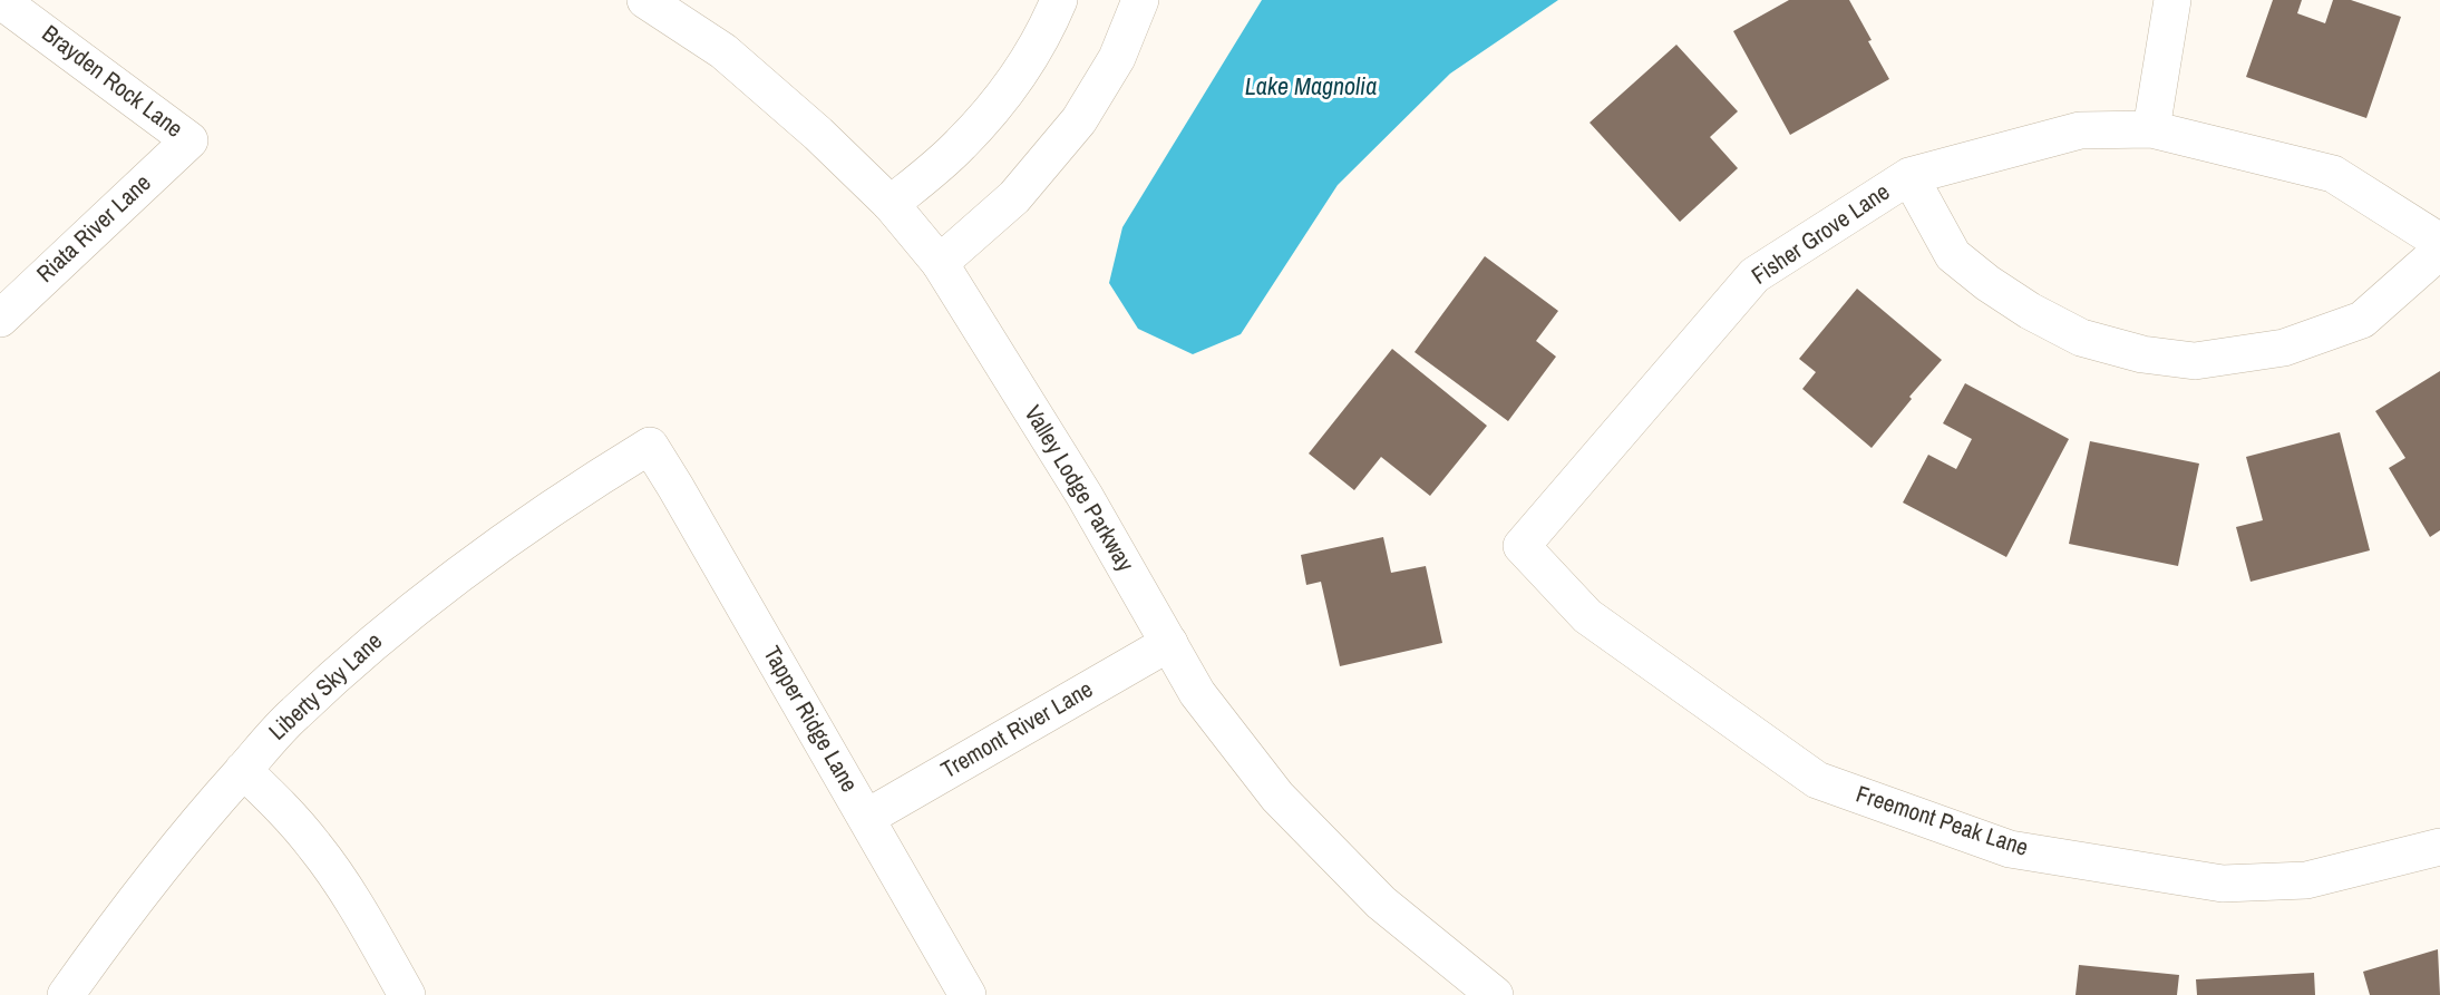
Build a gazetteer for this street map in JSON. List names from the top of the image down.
{
  "streets": {
    "street": [
      "Brayden Rock Lane",
      "Riata River Lane",
      "Fisher Grove Lane",
      "Valley Lodge Parkway",
      "Liberty Sky Lane",
      "Tapper Ridge Lane",
      "Tremont River Lane",
      "Freemont Peak Lane"
    ]
  },
  "crossings": [
    ["Brayden Rock Lane", "Riata River Lane"],
    ["Fisher Grove Lane", "Freemont Peak Lane"],
    ["Valley Lodge Parkway", "Tremont River Lane"],
    ["Liberty Sky Lane", "Tapper Ridge Lane"],
    ["Tapper Ridge Lane", "Tremont River Lane"]
  ],
  "water": ["Lake Magnolia"]
}
